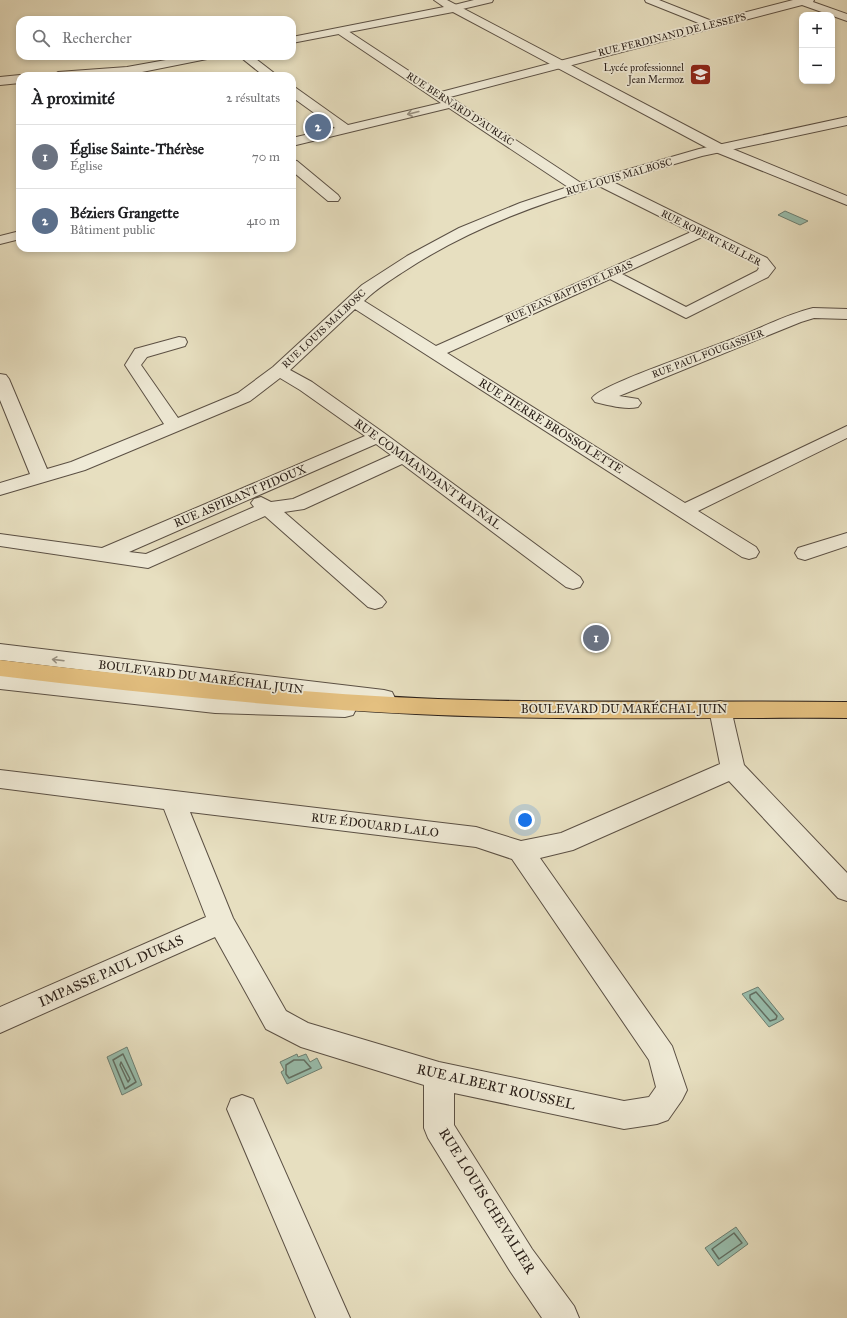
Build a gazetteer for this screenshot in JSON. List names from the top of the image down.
{
  "streets": {
    "main road": ["BOULEVARD DU MARÉCHAL JUIN"],
    "street": [
      "RUE FERDINAND DE LESSEPS",
      "RUE BERNARD D'AURIAC",
      "RUE LOUIS MALBOSC",
      "RUE ROBERT KELLER",
      "RUE JEAN BAPTISTE LEBAS",
      "RUE PAUL FOUGASSIER",
      "RUE PIERRE BROSSOLETTE",
      "RUE COMMANDANT RAYNAL",
      "RUE ASPIRANT PIDOUX",
      "RUE ÉDOUARD LALO",
      "IMPASSE PAUL DUKAS",
      "RUE ALBERT ROUSSEL",
      "RUE LOUIS CHEVALIER"
    ]
  },
  "crossings": [
    ["RUE FERDINAND DE LESSEPS", "RUE BERNARD D'AURIAC"],
    ["RUE BERNARD D'AURIAC", "RUE LOUIS MALBOSC"],
    ["RUE LOUIS MALBOSC", "RUE ROBERT KELLER"],
    ["RUE LOUIS MALBOSC", "RUE PIERRE BROSSOLETTE"],
    ["RUE LOUIS MALBOSC", "RUE COMMANDANT RAYNAL"],
    ["RUE ROBERT KELLER", "RUE JEAN BAPTISTE LEBAS"],
    ["RUE JEAN BAPTISTE LEBAS", "RUE PIERRE BROSSOLETTE"],
    ["RUE COMMANDANT RAYNAL", "RUE ASPIRANT PIDOUX"],
    ["RUE ÉDOUARD LALO", "RUE ALBERT ROUSSEL"],
    ["IMPASSE PAUL DUKAS", "RUE ALBERT ROUSSEL"],
    ["RUE ALBERT ROUSSEL", "RUE LOUIS CHEVALIER"]
  ],
  "places": {
    "school or university": ["Lycée professionnel Jean Mermoz"]
  },
  "page": {
    "map_buttons": ["+", "−"],
    "search": "Rechercher",
    "heading": ["À proximité", "2 résultats"],
    "pins": ["2", "1"],
    "list": [
      {
        "mark": "1",
        "name": "Église Sainte-Thérèse",
        "note": "Église",
        "value": "70 m"
      },
      {
        "mark": "2",
        "name": "Béziers Grangette",
        "note": "Bâtiment public",
        "value": "410 m"
      }
    ]
  }
}
